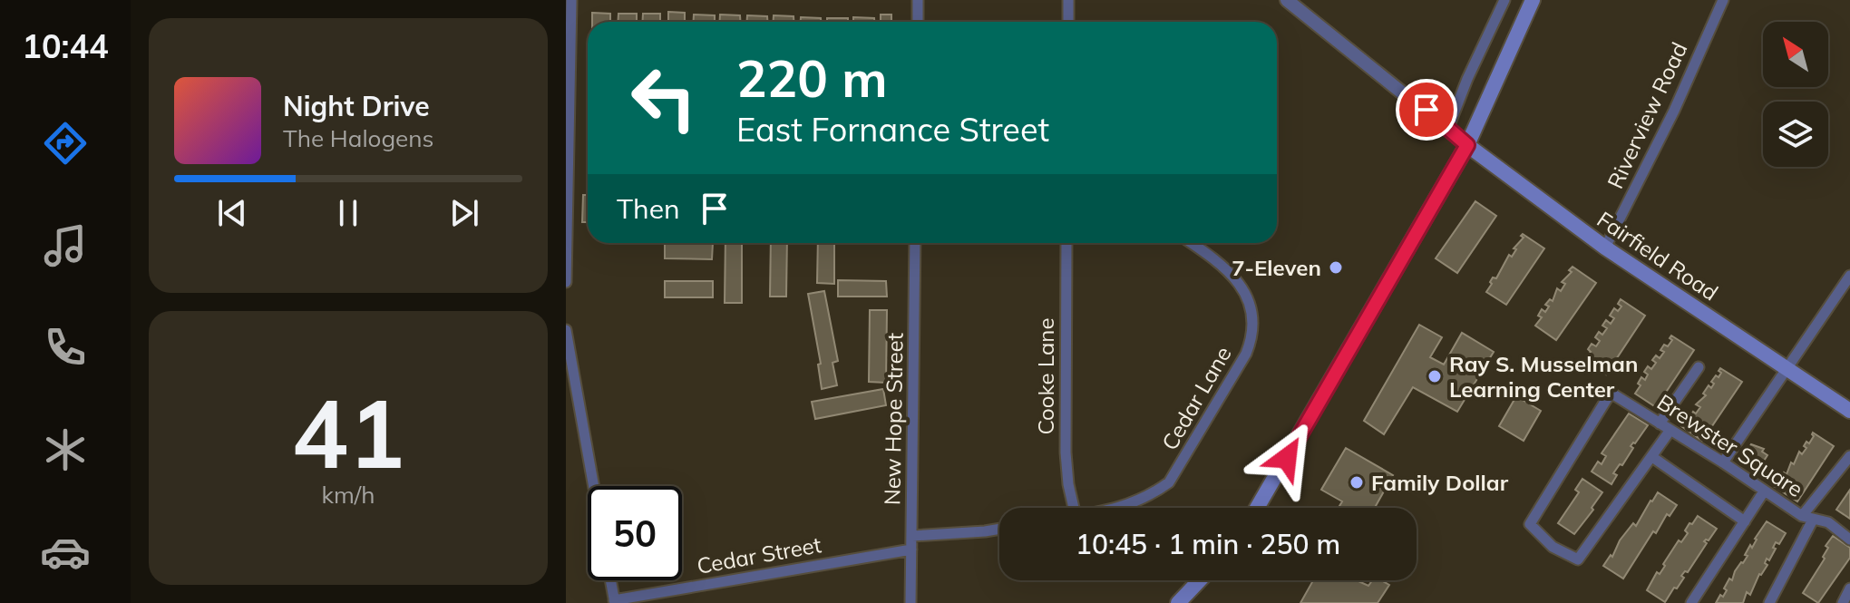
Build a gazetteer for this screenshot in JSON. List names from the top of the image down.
{
  "streets": {
    "main road": ["Fairfield Road"],
    "street": [
      "Riverview Road",
      "Cooke Lane",
      "Cedar Lane",
      "New Hope Street",
      "Brewster Square",
      "Cedar Street"
    ]
  },
  "crossings": [
    ["Riverview Road", "Fairfield Road"],
    ["New Hope Street", "Cedar Street"]
  ],
  "places": ["7-Eleven", "Ray S. Musselman Learning Center", "Family Dollar"],
  "north": "top left",
  "page": {
    "tabs": "10:44",
    "turn": ["220 m", "East Fornance Street"],
    "song": ["Night Drive", "The Halogens"],
    "then": "Then",
    "tile": ["41", "km/h"],
    "limit": "50",
    "trip": "10:45 · 1 min · 250 m"
  }
}
